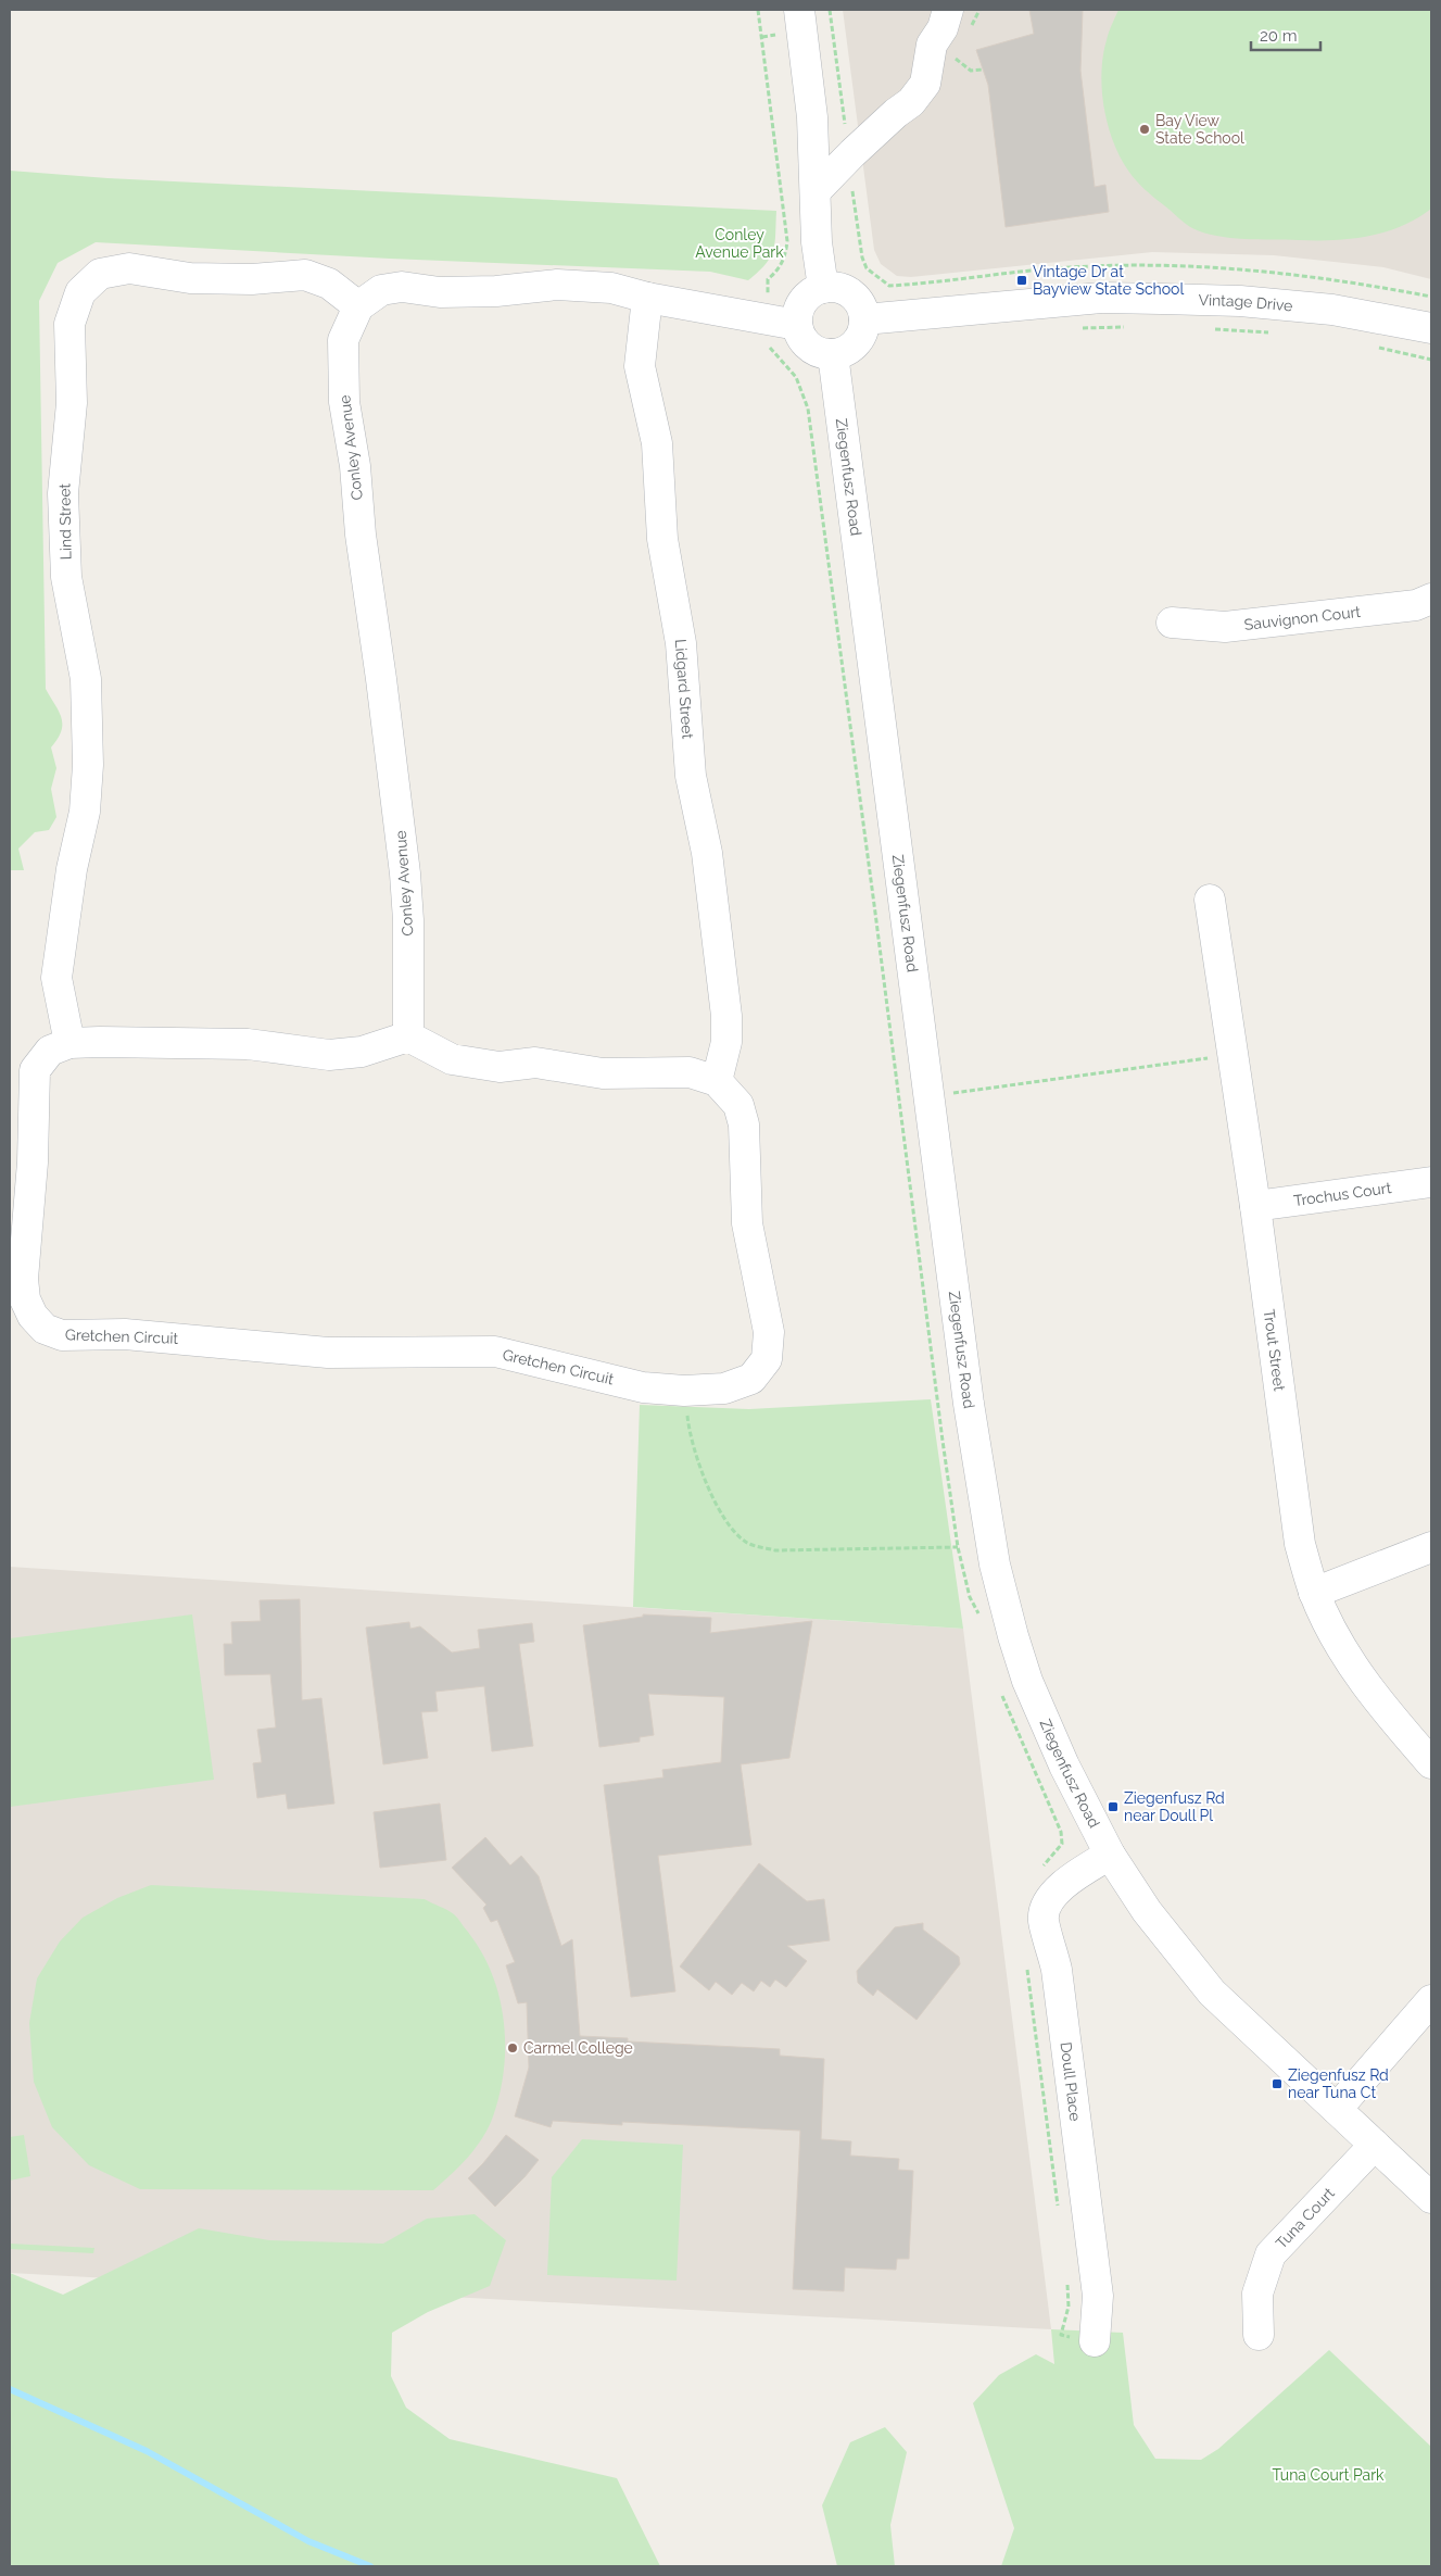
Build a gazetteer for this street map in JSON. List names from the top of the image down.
{
  "streets": {
    "street": [
      "Vintage Drive",
      "Conley Avenue",
      "Ziegenfusz Road",
      "Lind Street",
      "Sauvignon Court",
      "Lidgard Street",
      "Trochus Court",
      "Gretchen Circuit",
      "Trout Street",
      "Doull Place",
      "Tuna Court"
    ]
  },
  "crossings": [
    ["Vintage Drive", "Ziegenfusz Road"],
    ["Conley Avenue", "Lind Street"],
    ["Conley Avenue", "Gretchen Circuit"],
    ["Ziegenfusz Road", "Doull Place"],
    ["Ziegenfusz Road", "Tuna Court"],
    ["Lind Street", "Gretchen Circuit"],
    ["Lidgard Street", "Gretchen Circuit"],
    ["Trochus Court", "Trout Street"]
  ],
  "parks": ["Conley Avenue Park", "Tuna Court Park"],
  "places": {
    "other": ["Bay View State School", "Carmel College"],
    "transit": ["Vintage Dr at Bayview State School", "Ziegenfusz Rd near Doull Pl", "Ziegenfusz Rd near Tuna Ct"]
  },
  "scale_bar": "20 m"
}
